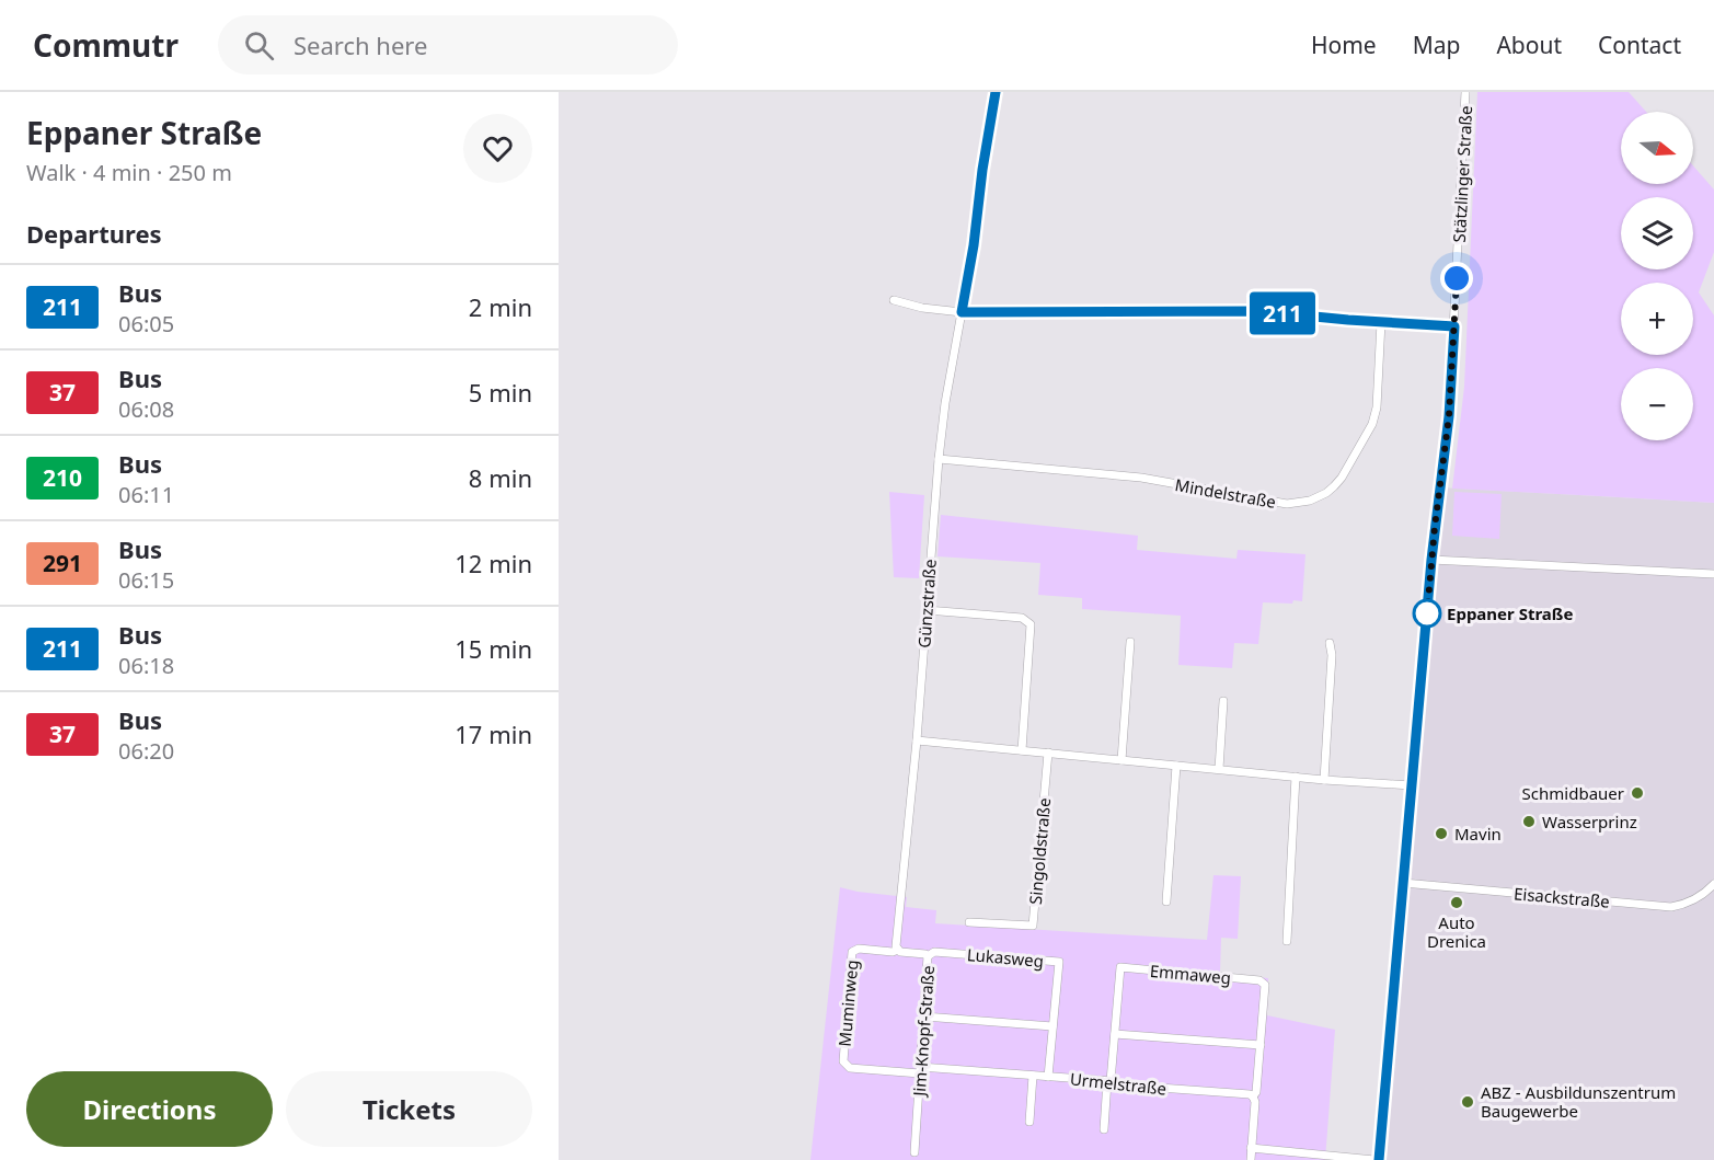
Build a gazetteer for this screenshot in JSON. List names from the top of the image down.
{
  "streets": {
    "street": [
      "Stätzlinger Straße",
      "Mindelstraße",
      "Günzstraße",
      "Singoldstraße",
      "Eisackstraße",
      "Lukasweg",
      "Emmaweg",
      "Muminweg",
      "Jim-Knopf-Straße",
      "Urmelstraße"
    ]
  },
  "crossings": [
    ["Stätzlinger Straße", "Eisackstraße"],
    ["Mindelstraße", "Günzstraße"],
    ["Günzstraße", "Muminweg"],
    ["Günzstraße", "Jim-Knopf-Straße"],
    ["Lukasweg", "Jim-Knopf-Straße"],
    ["Lukasweg", "Urmelstraße"],
    ["Emmaweg", "Urmelstraße"],
    ["Muminweg", "Jim-Knopf-Straße"],
    ["Muminweg", "Urmelstraße"],
    ["Jim-Knopf-Straße", "Urmelstraße"]
  ],
  "places": [
    "Eppaner Straße",
    "Schmidbauer",
    "Wasserprinz",
    "Mavin",
    "Auto Drenica",
    "ABZ - Ausbildunszentrum Baugewerbe"
  ],
  "lines": ["bus line 211"],
  "north": "right",
  "page": {
    "header": "Commutr",
    "search": "Search here",
    "nav": [
      "Home",
      "Map",
      "About",
      "Contact"
    ],
    "heading": [
      ["Eppaner Straße", "Walk · 4 min · 250 m"],
      "Departures"
    ],
    "on_map": "211",
    "map_buttons": ["+", "−"],
    "list": [
      {
        "mark": "211",
        "name": "Bus",
        "note": "06:05",
        "value": "2 min"
      },
      {
        "mark": "37",
        "name": "Bus",
        "note": "06:08",
        "value": "5 min"
      },
      {
        "mark": "210",
        "name": "Bus",
        "note": "06:11",
        "value": "8 min"
      },
      {
        "mark": "291",
        "name": "Bus",
        "note": "06:15",
        "value": "12 min"
      },
      {
        "mark": "211",
        "name": "Bus",
        "note": "06:18",
        "value": "15 min"
      },
      {
        "mark": "37",
        "name": "Bus",
        "note": "06:20",
        "value": "17 min"
      }
    ],
    "buttons": ["Directions", "Tickets"]
  }
}
